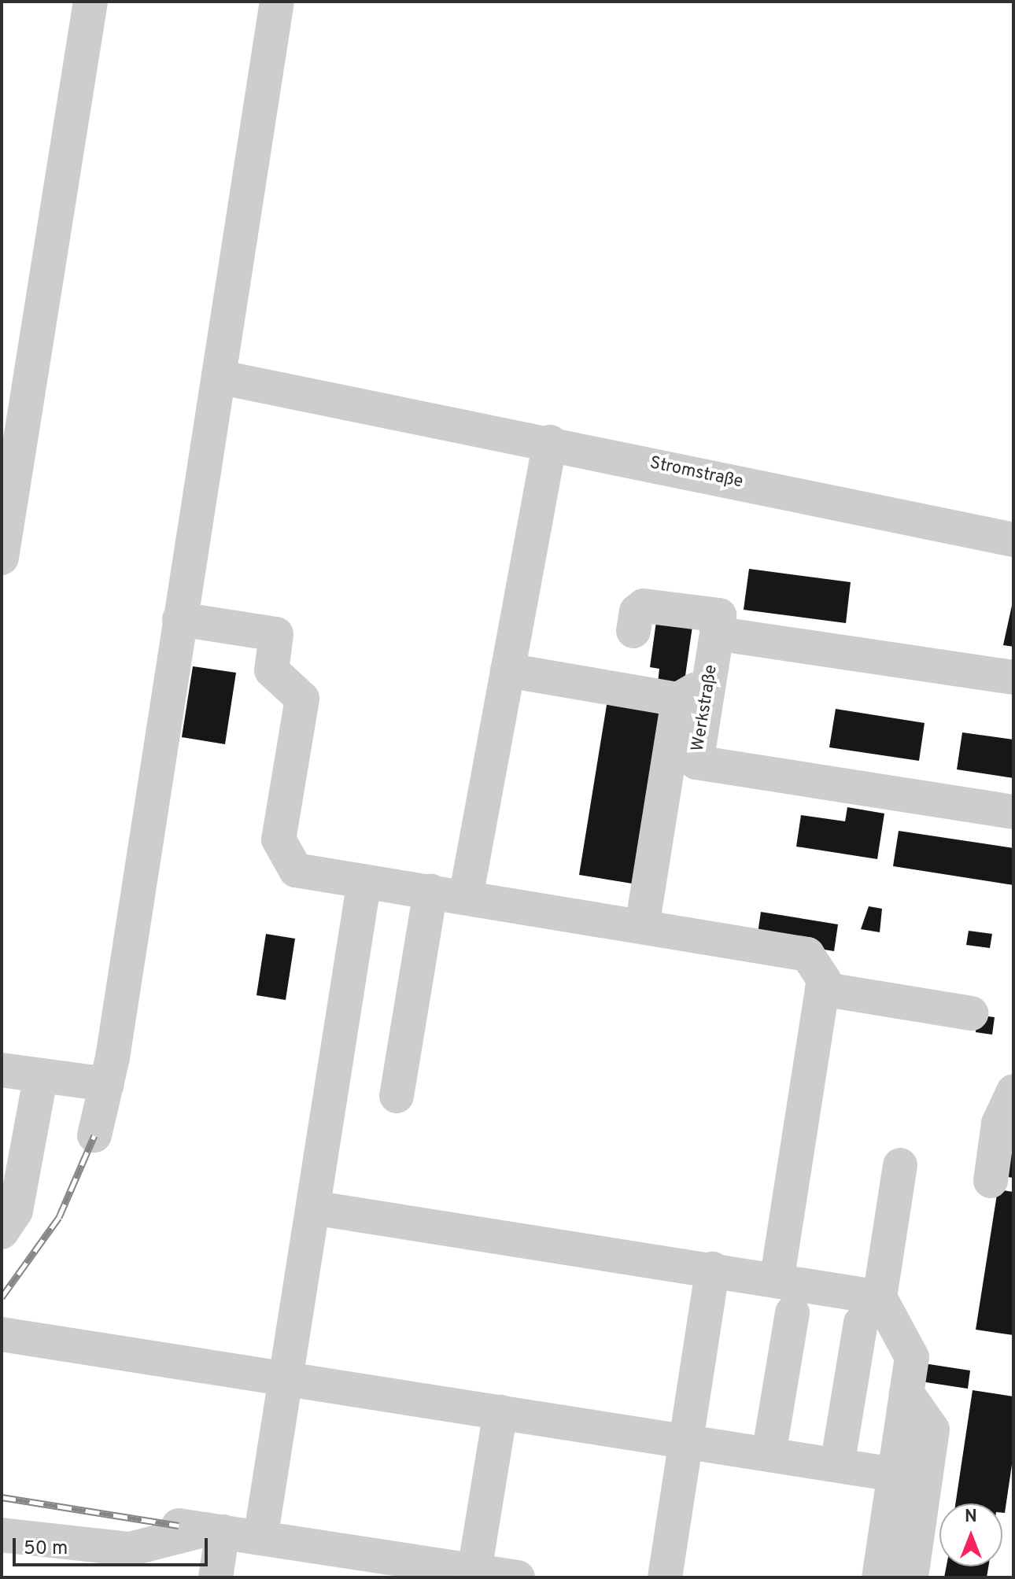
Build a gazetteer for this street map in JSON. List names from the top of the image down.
{
  "streets": {
    "street": ["Stromstraße", "Werkstraße"]
  },
  "scale_bar": "50 m",
  "north": "top"
}
